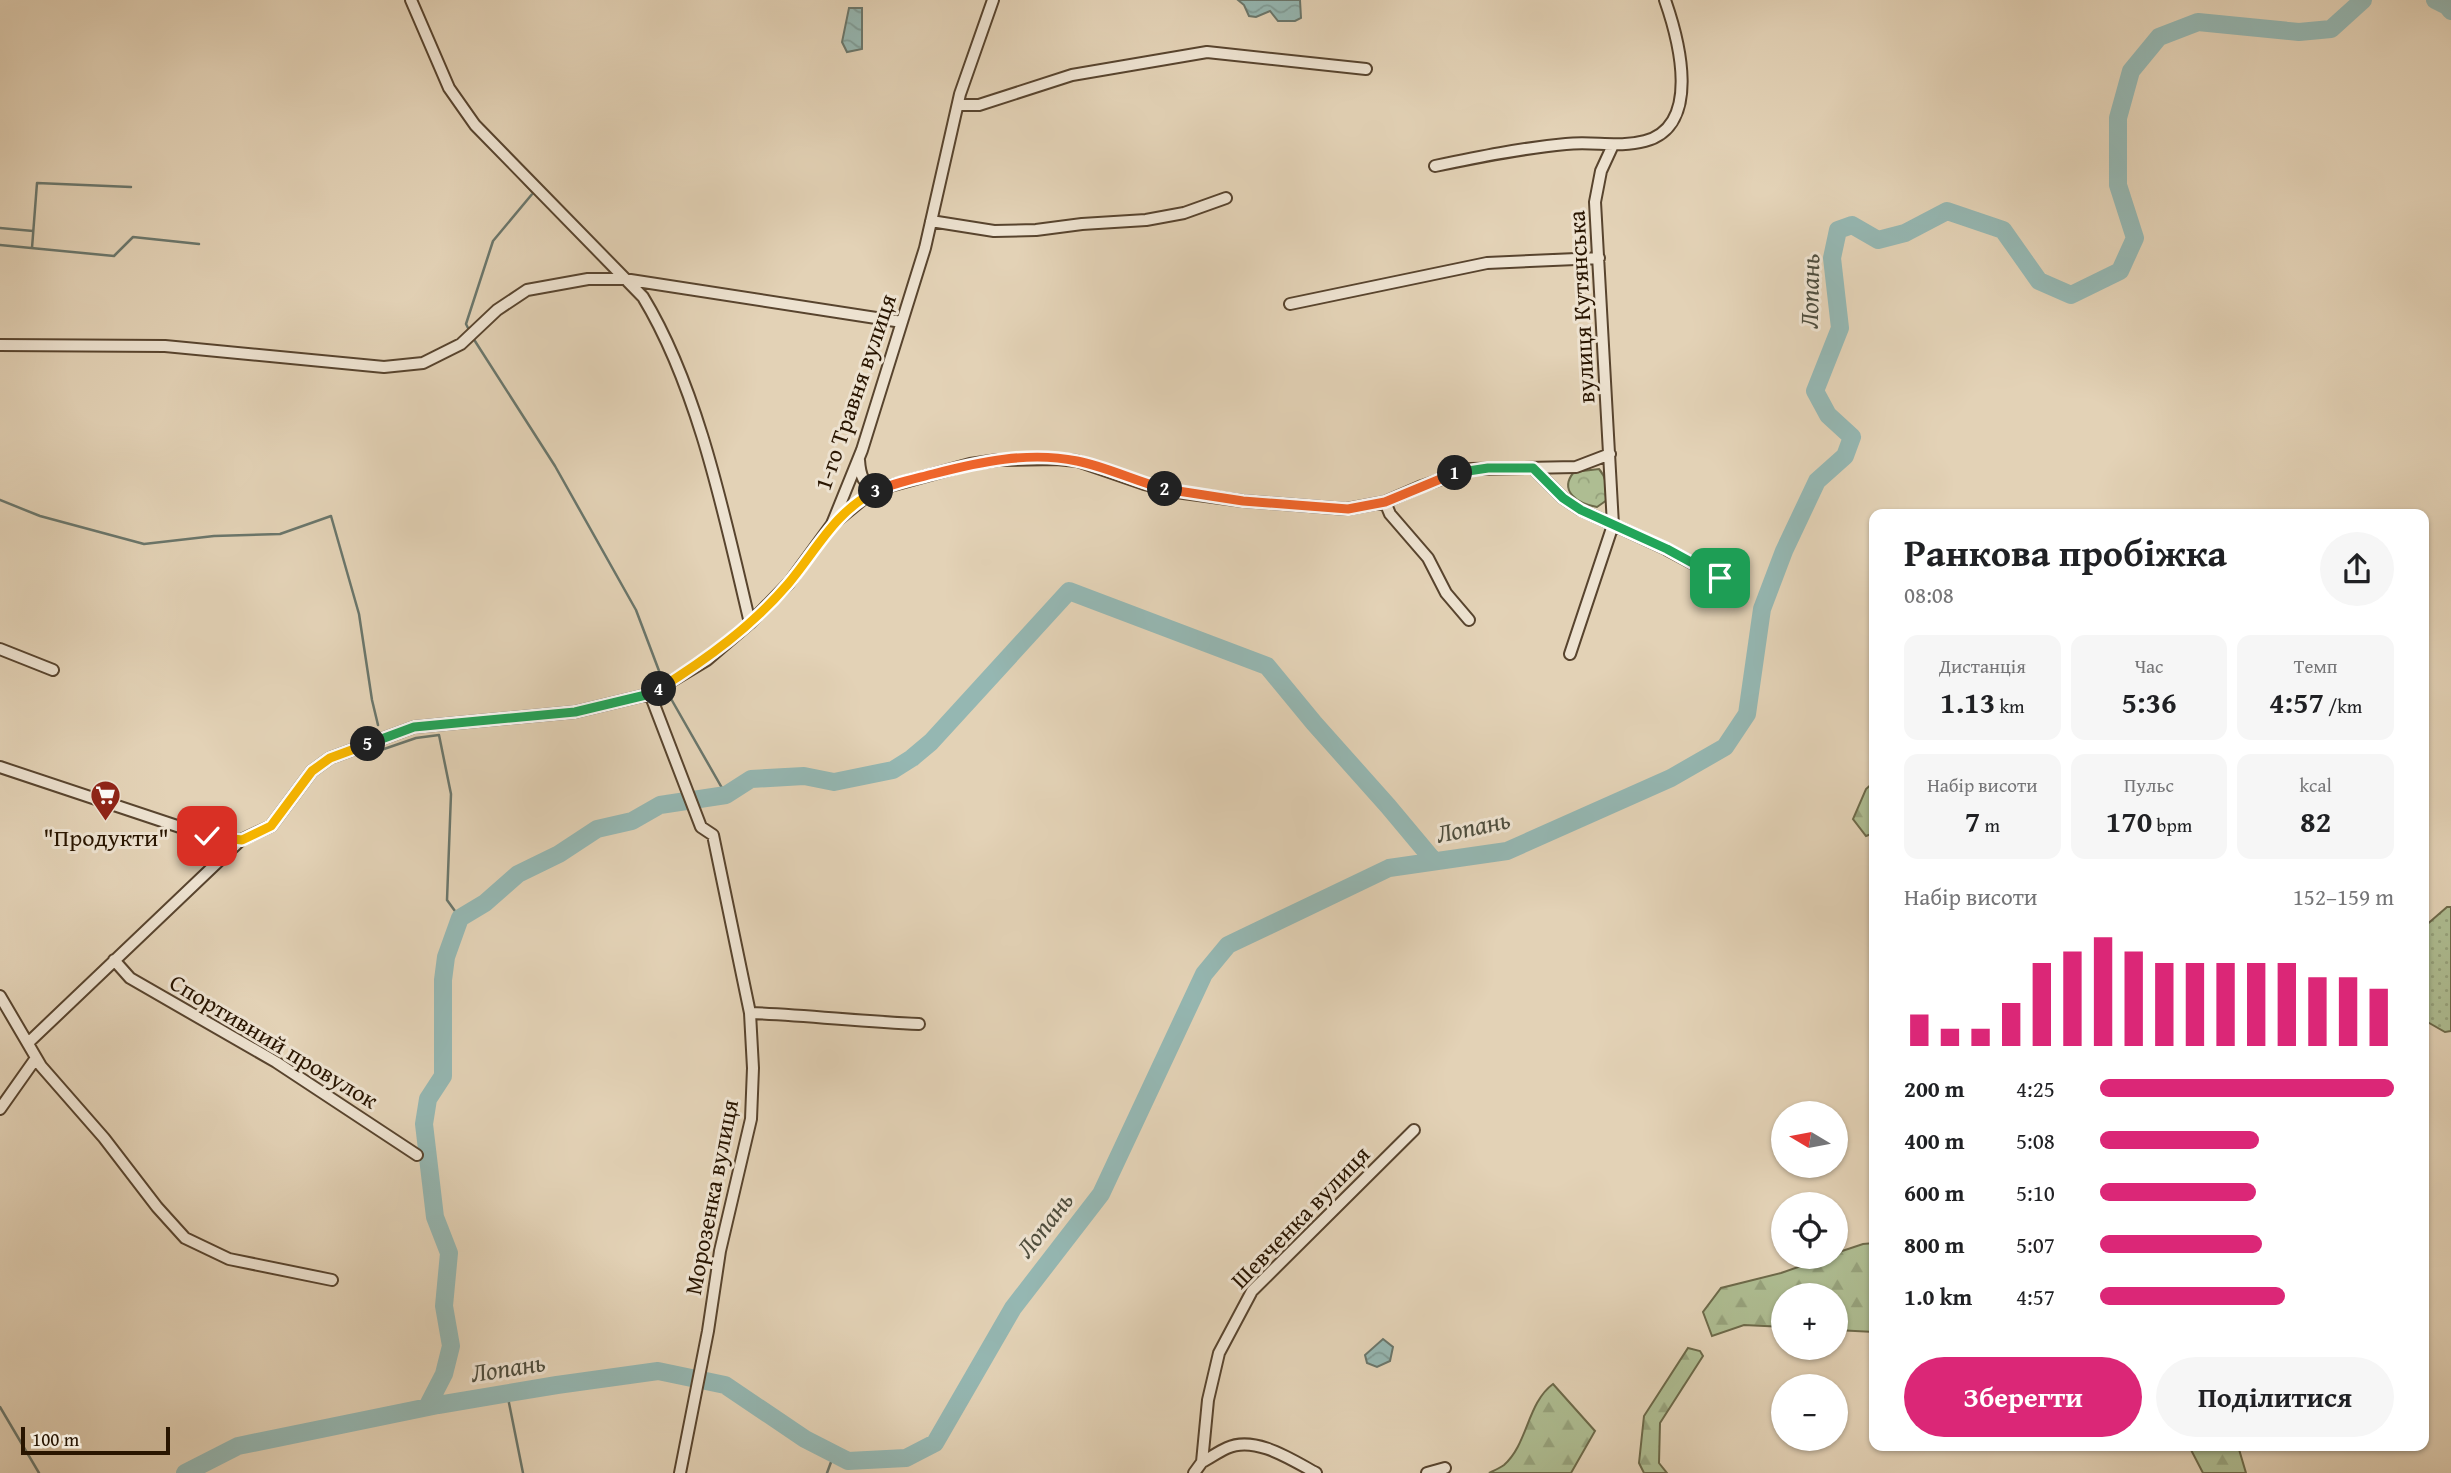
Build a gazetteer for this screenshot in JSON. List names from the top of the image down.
{
  "streets": {
    "street": [
      "вулиця Кутянська",
      "1-го Травня вулиця",
      "Спортивний провулок",
      "Морозенка вулиця",
      "Шевченка вулиця"
    ]
  },
  "crossings": [
    ["1-го Травня вулиця", "Спортивний провулок"],
    ["1-го Травня вулиця", "Морозенка вулиця"]
  ],
  "water": ["Лопань"],
  "places": {
    "supermarket": ["\"Продукти\""]
  },
  "scale_bar": "100 m",
  "north": "left",
  "page": {
    "pins": [
      "1",
      "2",
      "3",
      "4",
      "5"
    ],
    "heading": ["Ранкова пробіжка", "08:08"],
    "stats": [
      ["Дистанція", "1.13 km"],
      ["Час", "5:36"],
      ["Темп", "4:57 /km"],
      ["Набір висоти", "7 m"],
      ["Пульс", "170 bpm"],
      ["kcal", "82"]
    ],
    "chart": ["Набір висоти", "152–159 m"],
    "list": [
      {
        "name": "200 m",
        "note": "4:25"
      },
      {
        "name": "400 m",
        "note": "5:08"
      },
      {
        "name": "600 m",
        "note": "5:10"
      },
      {
        "name": "800 m",
        "note": "5:07"
      },
      {
        "name": "1.0 km",
        "note": "4:57"
      }
    ],
    "map_buttons": ["+", "−"],
    "buttons": ["Зберегти", "Поділитися"],
    "scale": "100 m"
  }
}
